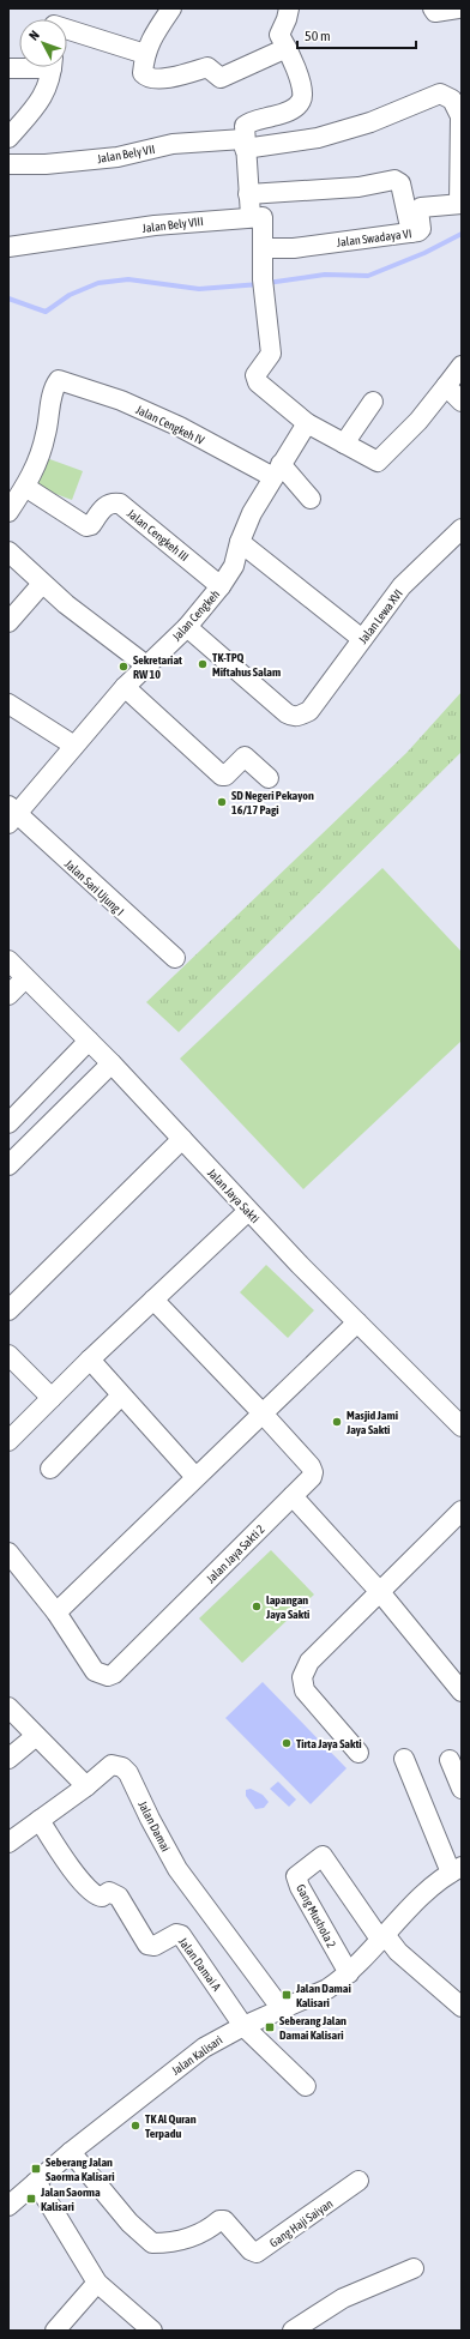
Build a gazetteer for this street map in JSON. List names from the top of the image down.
{
  "streets": {
    "street": [
      "Jalan Bely VII",
      "Jalan Bely VIII",
      "Jalan Swadaya VI",
      "Jalan Cengkeh IV",
      "Jalan Cengkeh III",
      "Jalan Cengkeh",
      "Jalan Lewa XVI",
      "Jalan Sari Ujung I",
      "Jalan Jaya Sakti",
      "Jalan Jaya Sakti 2",
      "Jalan Damai",
      "Gang Mushola 2",
      "Jalan Damai A",
      "Jalan Kalisari",
      "Gang Haji Saiyan"
    ]
  },
  "crossings": [
    ["Jalan Bely VII", "Jalan Swadaya VI"],
    ["Jalan Cengkeh IV", "Jalan Cengkeh III"],
    ["Jalan Cengkeh IV", "Jalan Cengkeh"],
    ["Jalan Cengkeh III", "Jalan Cengkeh"],
    ["Jalan Cengkeh", "Jalan Lewa XVI"],
    ["Jalan Cengkeh", "Jalan Sari Ujung I"],
    ["Jalan Damai", "Jalan Kalisari"],
    ["Gang Mushola 2", "Jalan Kalisari"],
    ["Jalan Damai A", "Jalan Kalisari"],
    ["Jalan Kalisari", "Gang Haji Saiyan"]
  ],
  "places": {
    "other": [
      "TK-TPQ Miftahus Salam",
      "Sekretariat RW 10",
      "SD Negeri Pekayon 16/17 Pagi",
      "Masjid Jami Jaya Sakti",
      "lapangan Jaya Sakti",
      "Tirta Jaya Sakti",
      "TK Al Quran Terpadu"
    ],
    "transit": [
      "Jalan Damai Kalisari",
      "Seberang Jalan Damai Kalisari",
      "Seberang Jalan Saorma Kalisari",
      "Jalan Saorma Kalisari"
    ]
  },
  "scale_bar": "50 m",
  "north": "top left"
}
